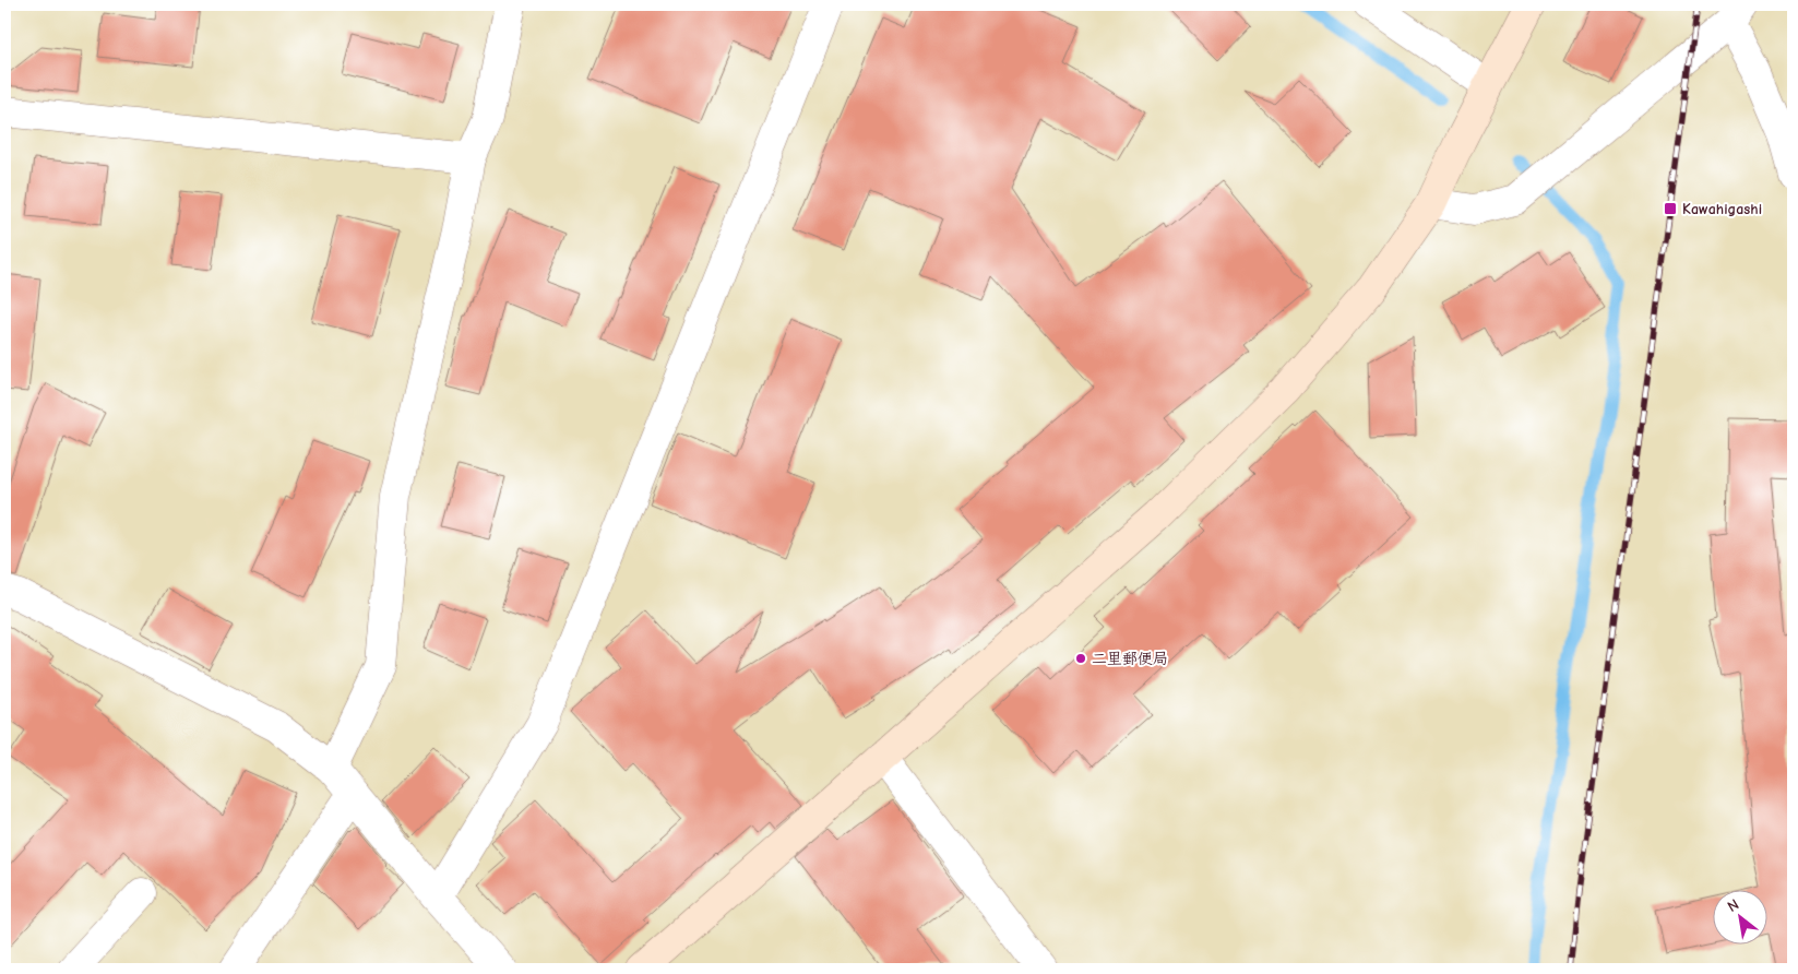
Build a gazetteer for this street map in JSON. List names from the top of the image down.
{
  "places": {
    "transit": ["Kawahigashi"],
    "other": ["二里郵便局"]
  },
  "north": "top left"
}
